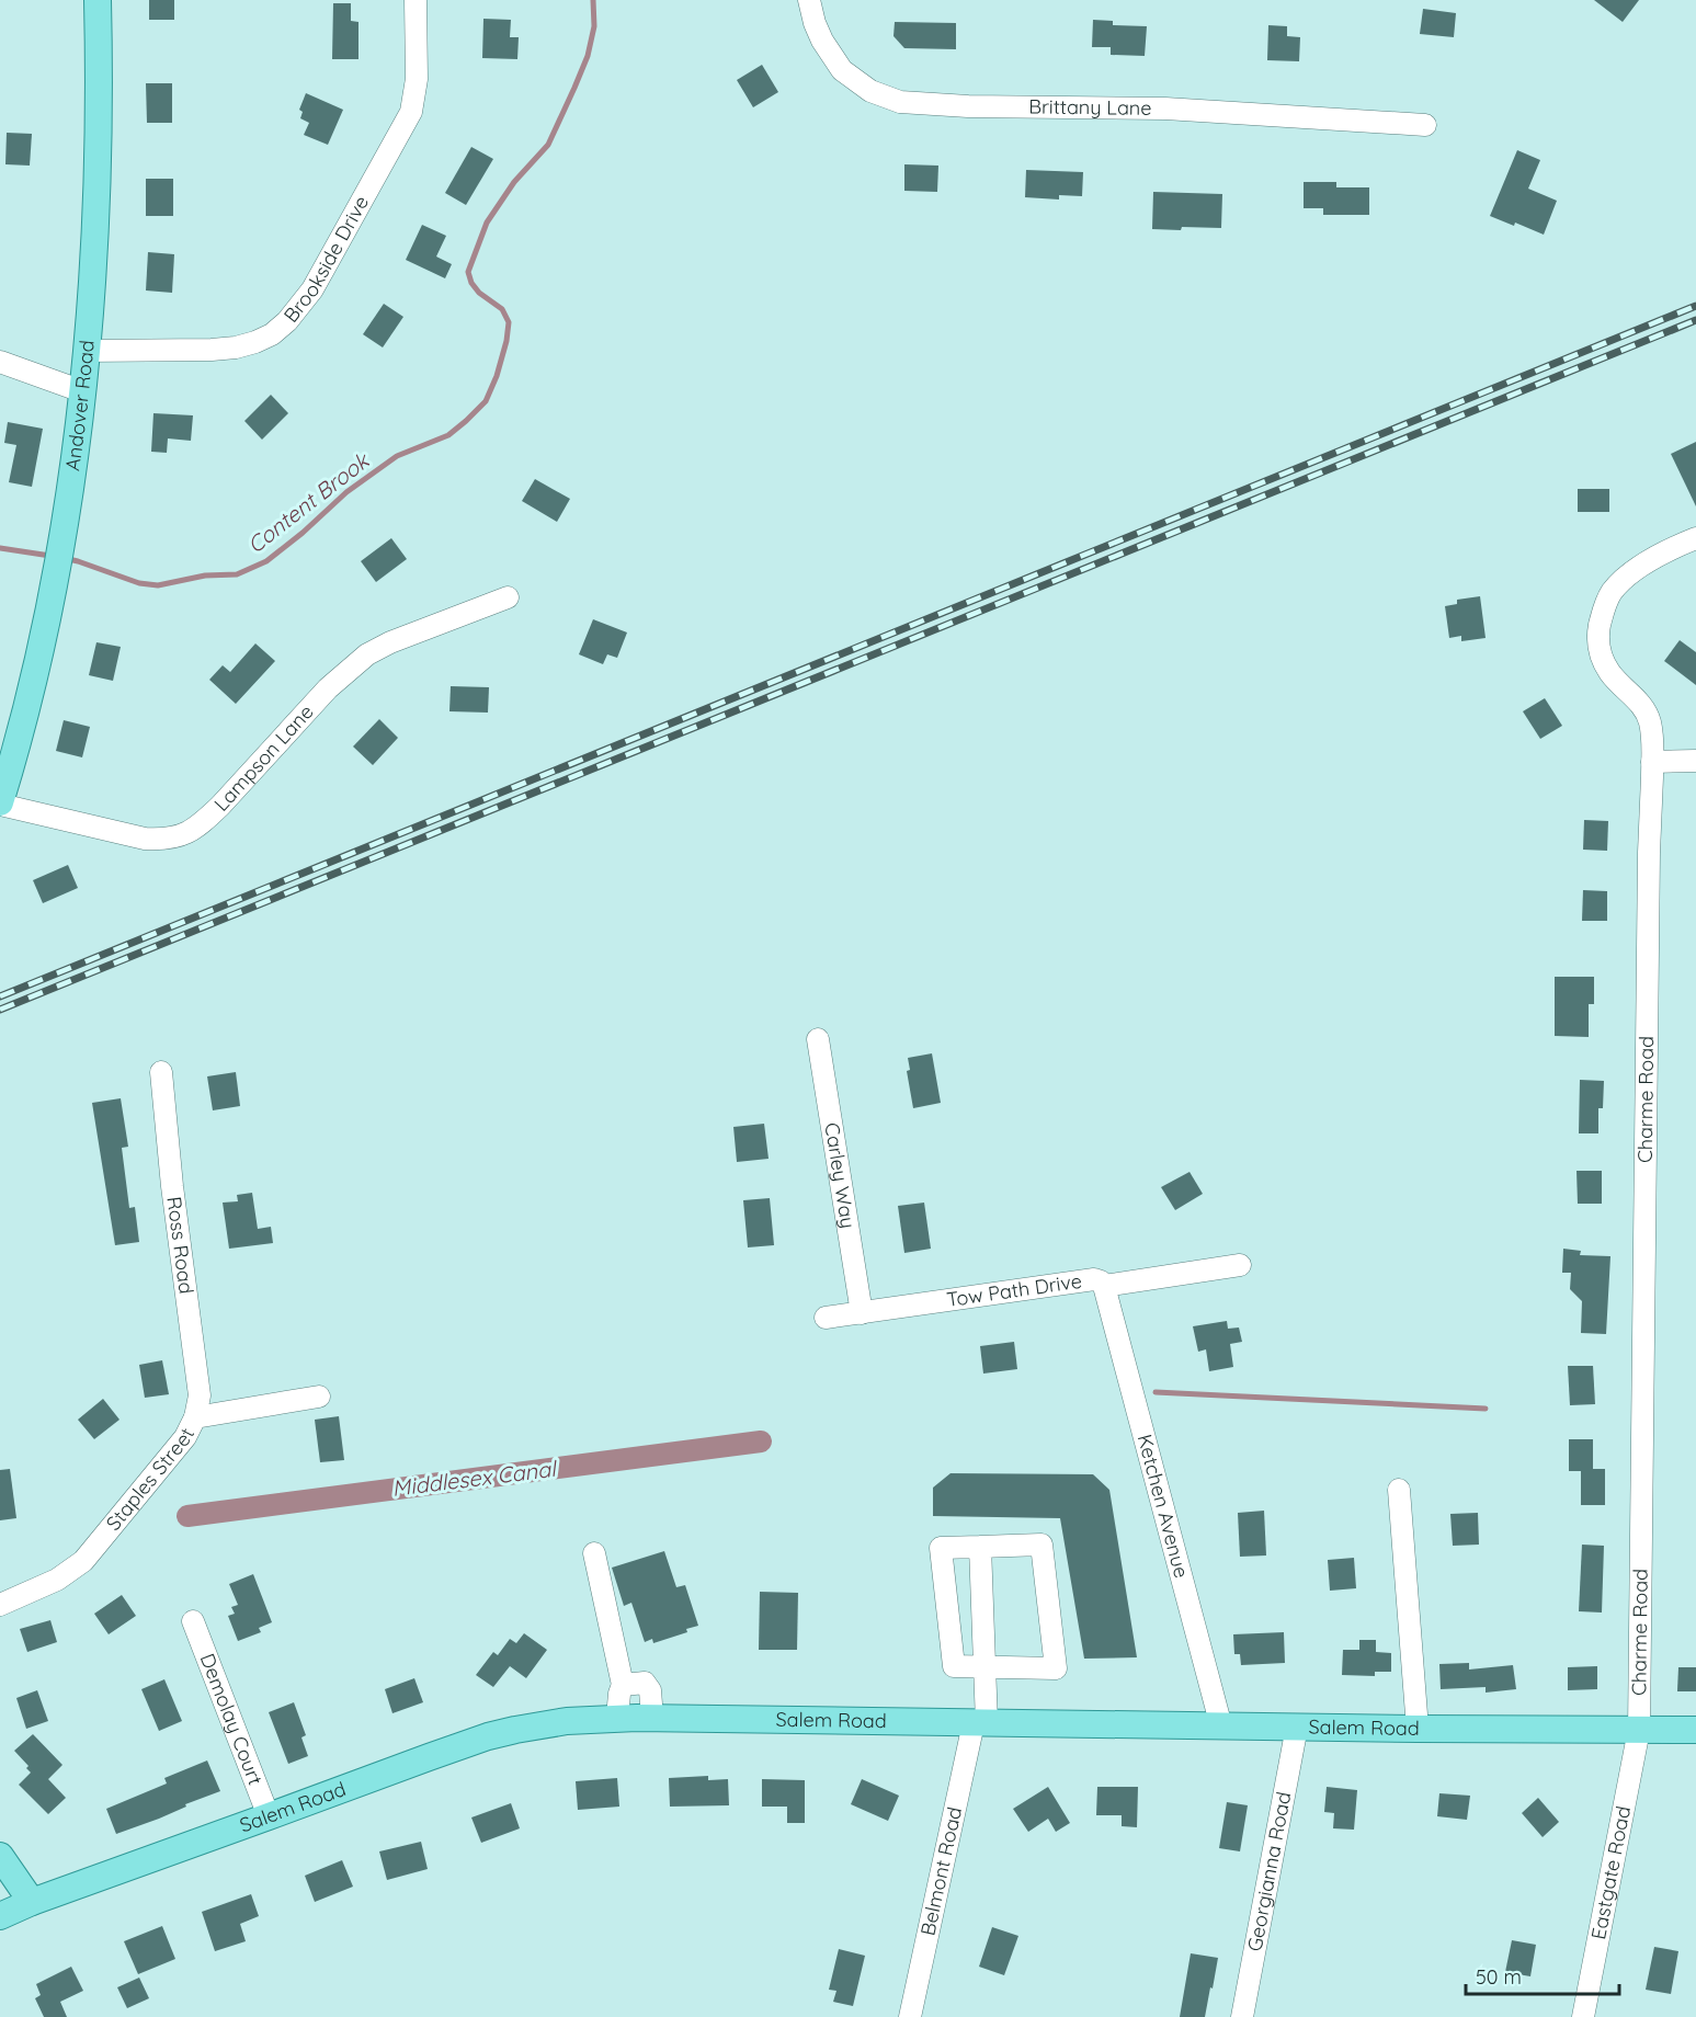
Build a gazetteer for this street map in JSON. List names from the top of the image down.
{
  "streets": {
    "main road": ["Andover Road", "Salem Road"],
    "street": [
      "Brittany Lane",
      "Brookside Drive",
      "Lampson Lane",
      "Charme Road",
      "Carley Way",
      "Ross Road",
      "Tow Path Drive",
      "Staples Street",
      "Ketchen Avenue",
      "Demolay Court",
      "Belmont Road",
      "Georgianna Road",
      "Eastgate Road"
    ]
  },
  "crossings": [
    ["Brookside Drive", "Andover Road"],
    ["Andover Road", "Lampson Lane"],
    ["Charme Road", "Salem Road"],
    ["Charme Road", "Eastgate Road"],
    ["Carley Way", "Tow Path Drive"],
    ["Ross Road", "Staples Street"],
    ["Tow Path Drive", "Ketchen Avenue"],
    ["Ketchen Avenue", "Salem Road"],
    ["Demolay Court", "Salem Road"],
    ["Salem Road", "Belmont Road"],
    ["Salem Road", "Georgianna Road"],
    ["Salem Road", "Eastgate Road"]
  ],
  "water": ["Content Brook", "Middlesex Canal"],
  "scale_bar": "50 m"
}
